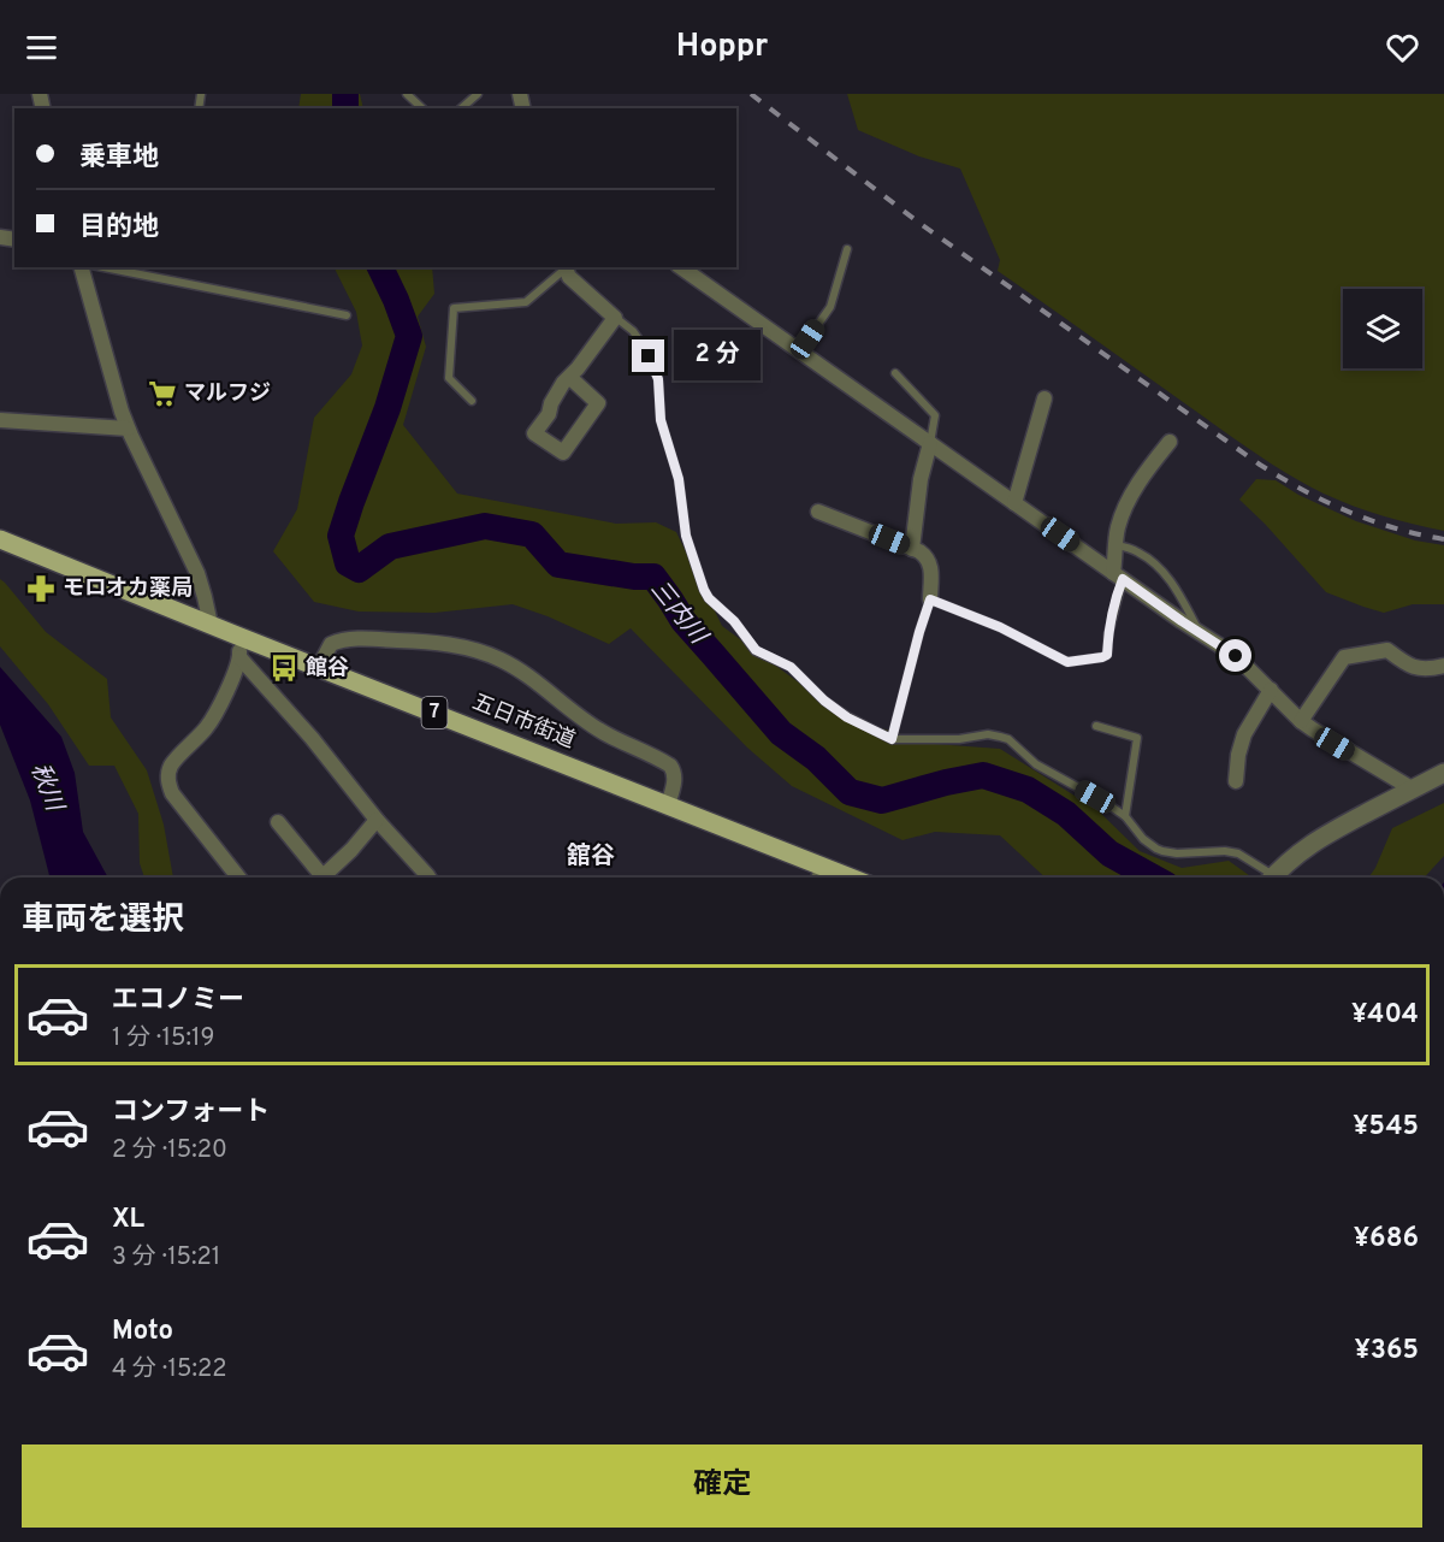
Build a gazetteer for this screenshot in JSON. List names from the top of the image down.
{
  "streets": {
    "main road": ["7", "五日市街道"]
  },
  "districts": ["舘谷"],
  "water": ["三内川", "秋川"],
  "places": {
    "supermarket": ["マルフジ"],
    "pharmacy": ["モロオカ薬局"],
    "bus stop": ["館谷"]
  },
  "page": {
    "header": "Hoppr",
    "banner": ["乗車地", "目的地"],
    "bubble": "2 分",
    "heading": "車両を選択",
    "list": [
      {
        "name": "エコノミー",
        "note": "1 分 · 15:19",
        "value": "¥404"
      },
      {
        "name": "コンフォート",
        "note": "2 分 · 15:20",
        "value": "¥545"
      },
      {
        "name": "XL",
        "note": "3 分 · 15:21",
        "value": "¥686"
      },
      {
        "name": "Moto",
        "note": "4 分 · 15:22",
        "value": "¥365"
      }
    ],
    "buttons": "確定"
  }
}
